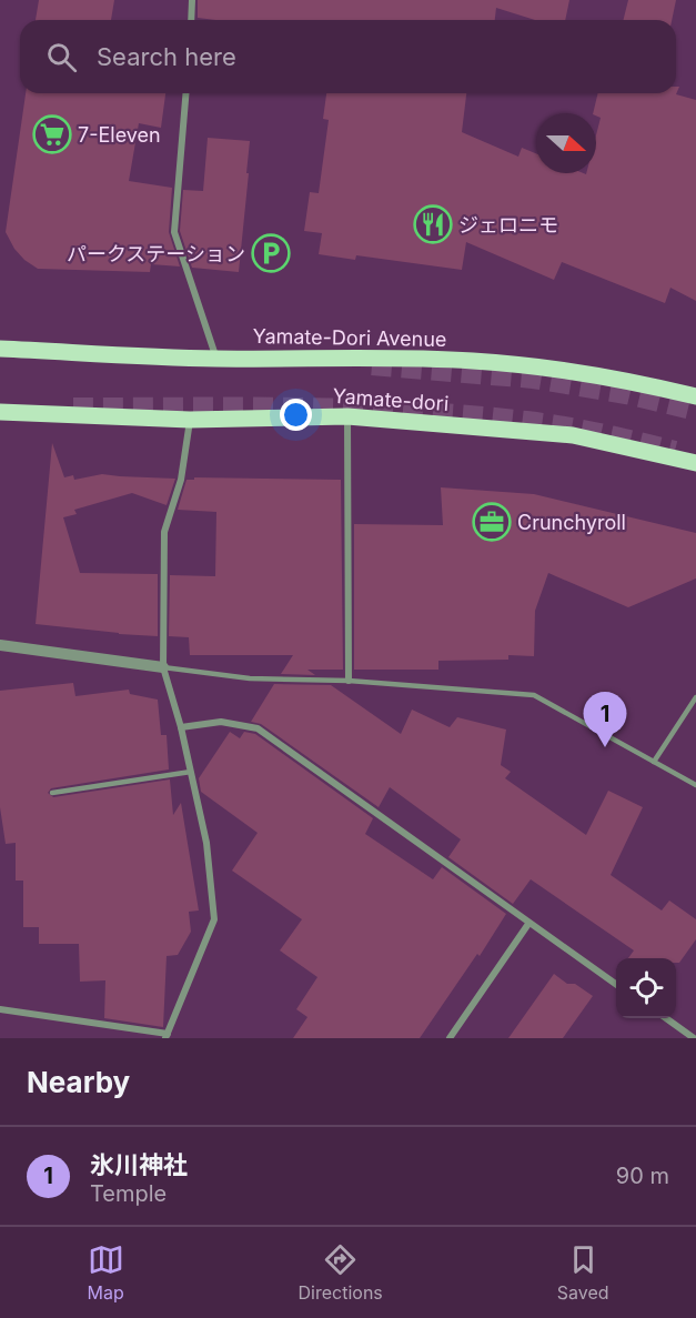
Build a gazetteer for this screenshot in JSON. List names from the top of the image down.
{
  "streets": {
    "main road": ["Yamate-Dori Avenue", "Yamate-dori"]
  },
  "places": {
    "supermarket": ["7-Eleven"],
    "restaurant": ["ジェロニモ"],
    "parking": ["パークステーション"],
    "office": ["Crunchyroll"]
  },
  "north": "right",
  "page": {
    "search": "Search here",
    "pins": "1",
    "heading": "Nearby",
    "list": [
      {
        "mark": "1",
        "name": "氷川神社",
        "note": "Temple",
        "value": "90 m"
      }
    ],
    "nav": ["Map", "Directions", "Saved"]
  }
}
